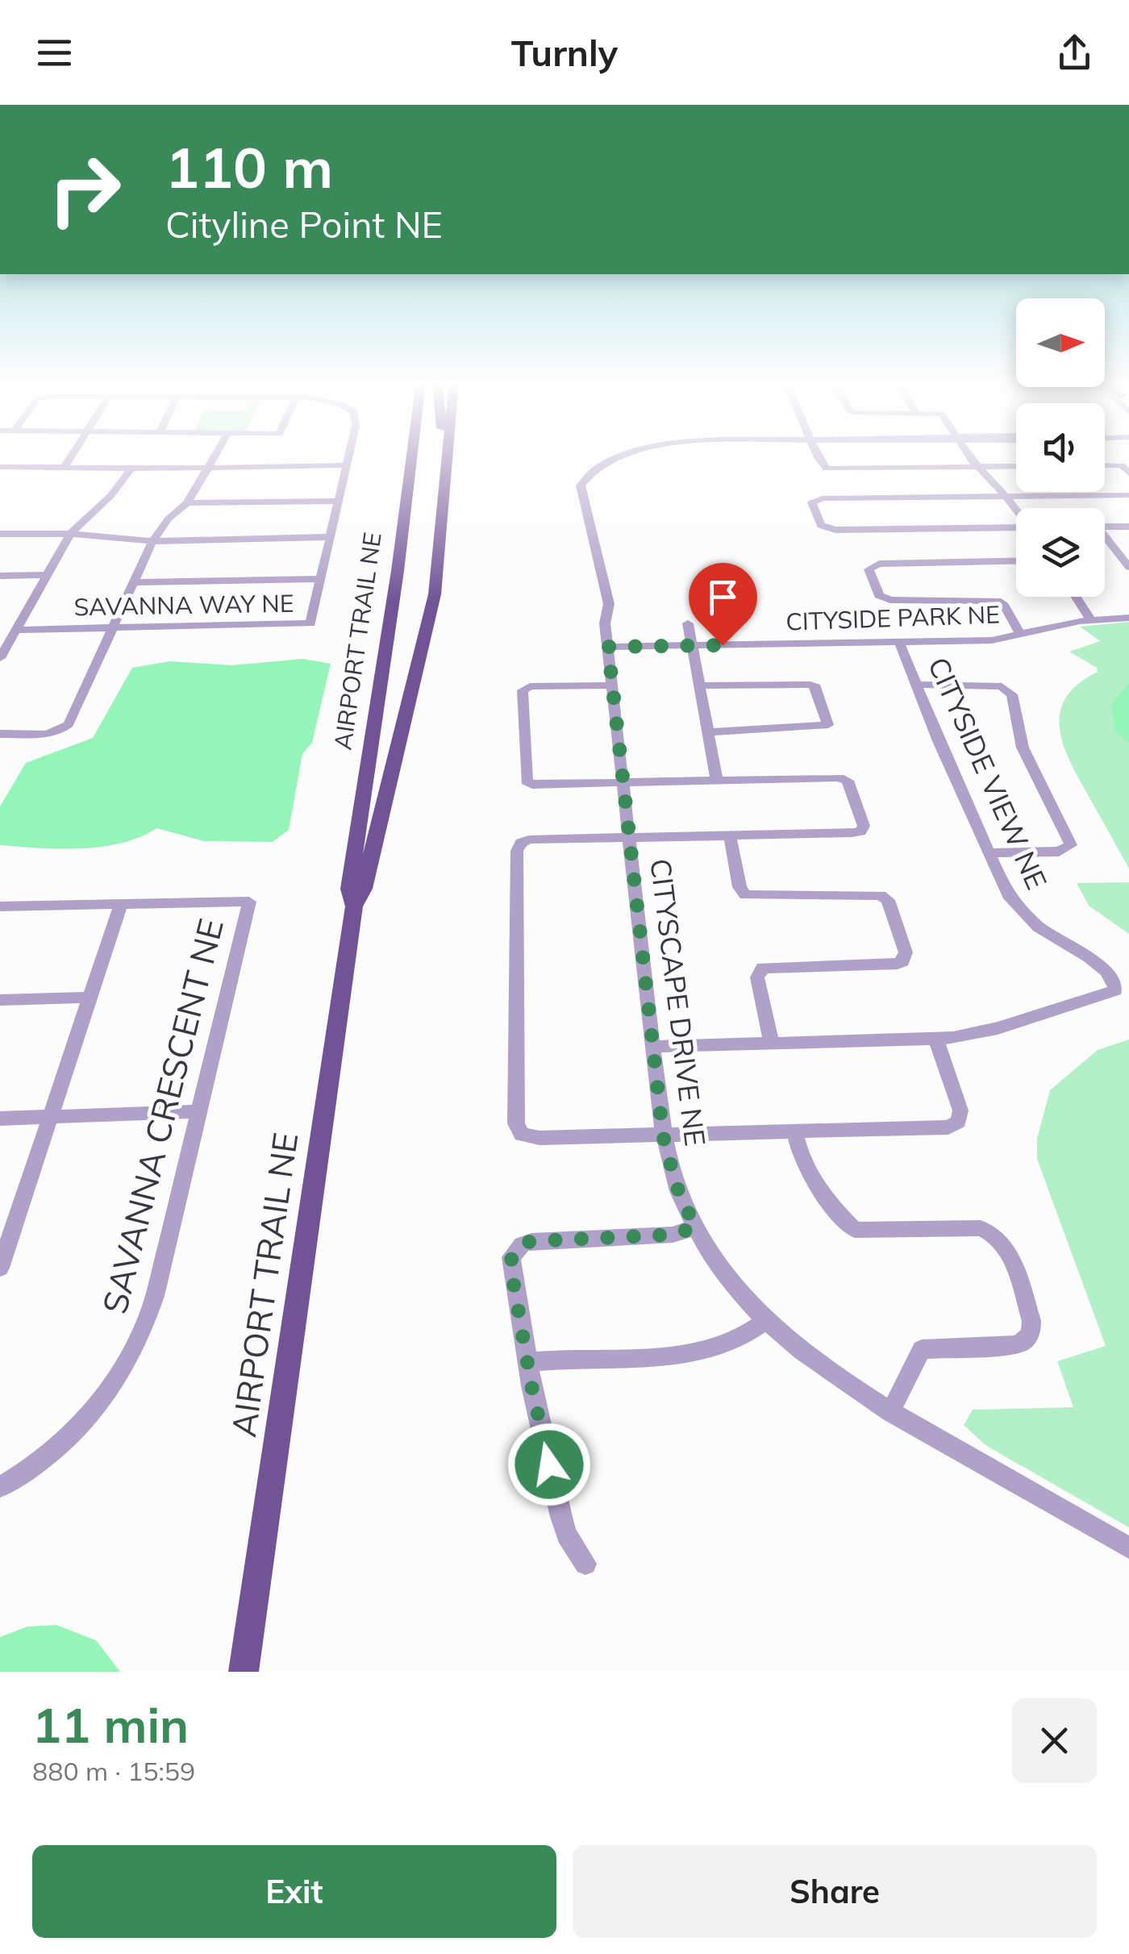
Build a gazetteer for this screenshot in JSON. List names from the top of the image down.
{
  "streets": {
    "main road": ["AIRPORT TRAIL NE"],
    "street": [
      "SAVANNA WAY NE",
      "CITYSIDE PARK NE",
      "CITYSIDE VIEW NE",
      "CITYSCAPE DRIVE NE",
      "SAVANNA CRESCENT NE"
    ]
  },
  "crossings": [
    ["CITYSIDE PARK NE", "CITYSIDE VIEW NE"],
    ["CITYSIDE PARK NE", "CITYSCAPE DRIVE NE"],
    ["CITYSIDE VIEW NE", "CITYSCAPE DRIVE NE"]
  ],
  "north": "right",
  "page": {
    "header": "Turnly",
    "turn": ["110 m", "Cityline Point NE"],
    "heading": ["11 min", "880 m · 15:59"],
    "buttons": ["Exit", "Share"]
  }
}
